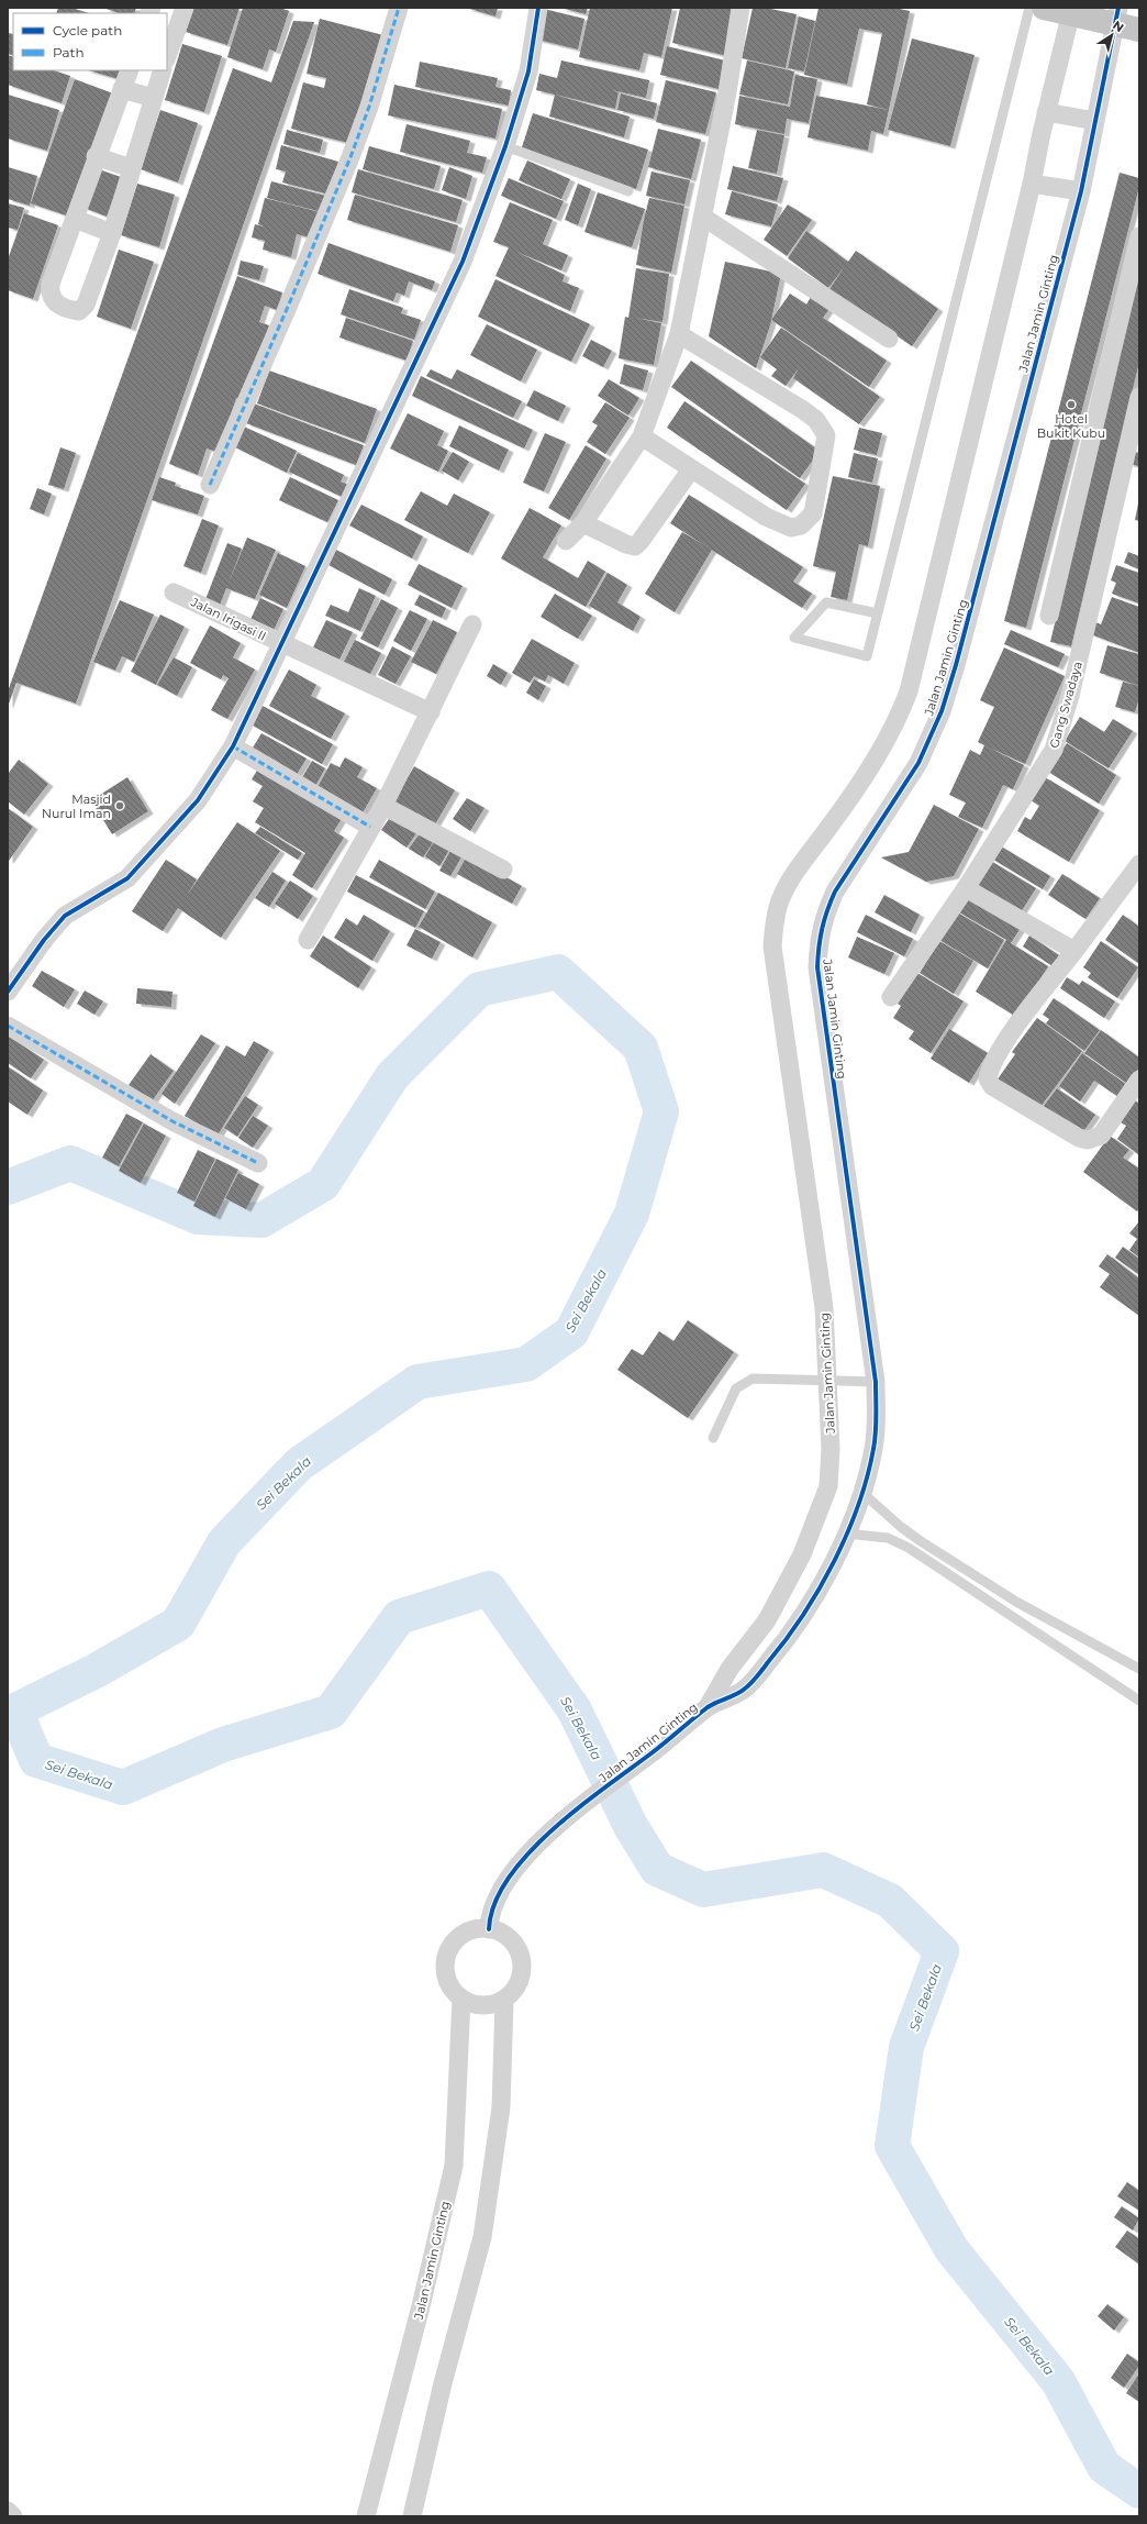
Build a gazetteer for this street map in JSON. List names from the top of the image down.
{
  "streets": {
    "street": ["Jalan Jamin Ginting", "Jalan Irigasi II", "Gang Swadaya"]
  },
  "water": ["Sei Bekala"],
  "places": ["Hotel Bukit Kubu", "Masjid Nurul Iman"],
  "legend": ["Cycle path", "Path"],
  "north": "top right"
}
